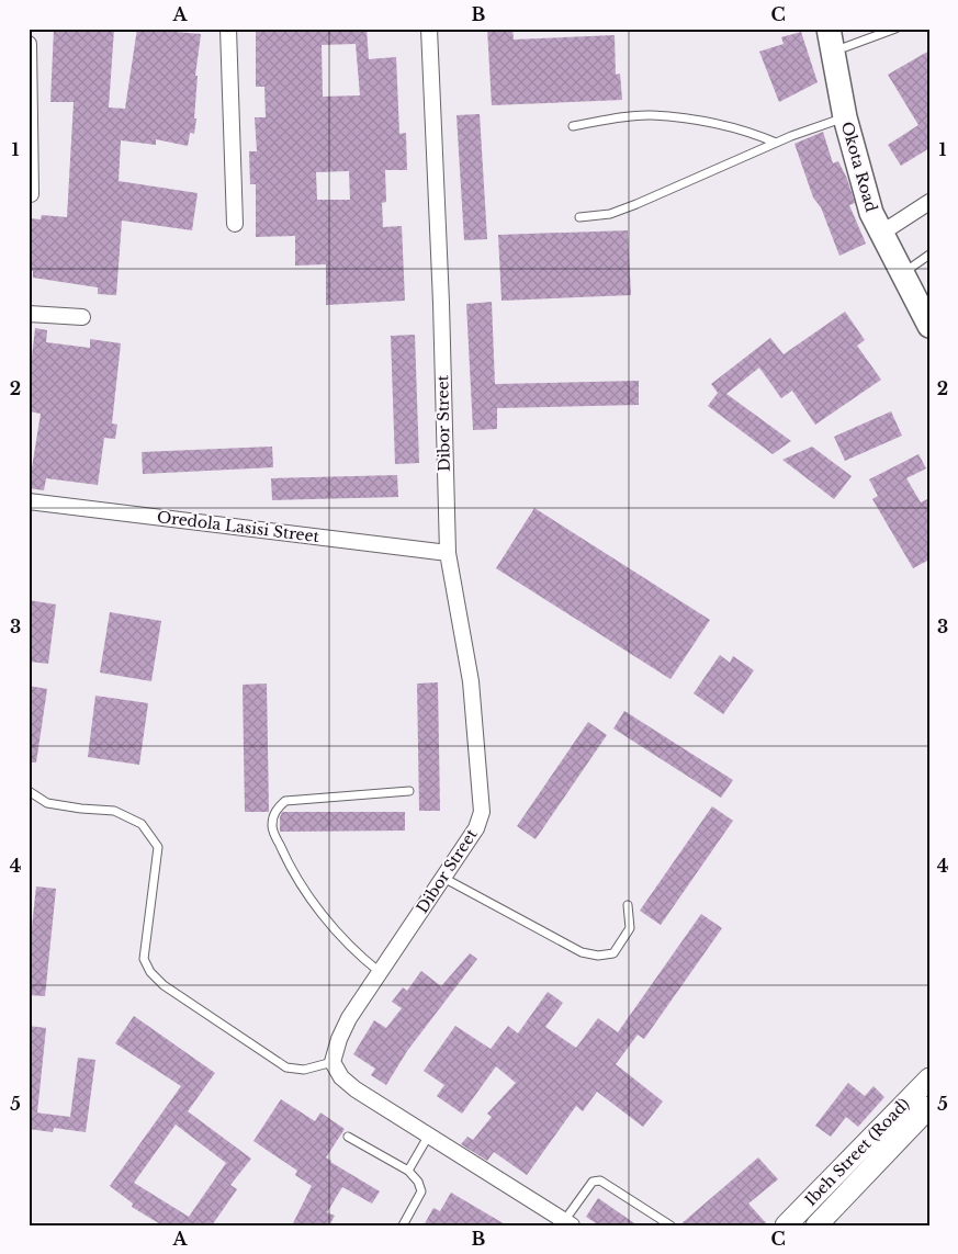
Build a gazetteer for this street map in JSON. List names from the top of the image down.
{
  "streets": {
    "main road": ["Okota Road"],
    "street": ["Dibor Street", "Oredola Lasisi Street", "Ibeh Street (Road)"]
  },
  "crossings": [
    ["Dibor Street", "Oredola Lasisi Street"]
  ],
  "grid": {
    "columns": ["A", "B", "C"],
    "rows": [
      "1",
      "2",
      "3",
      "4",
      "5"
    ]
  }
}
